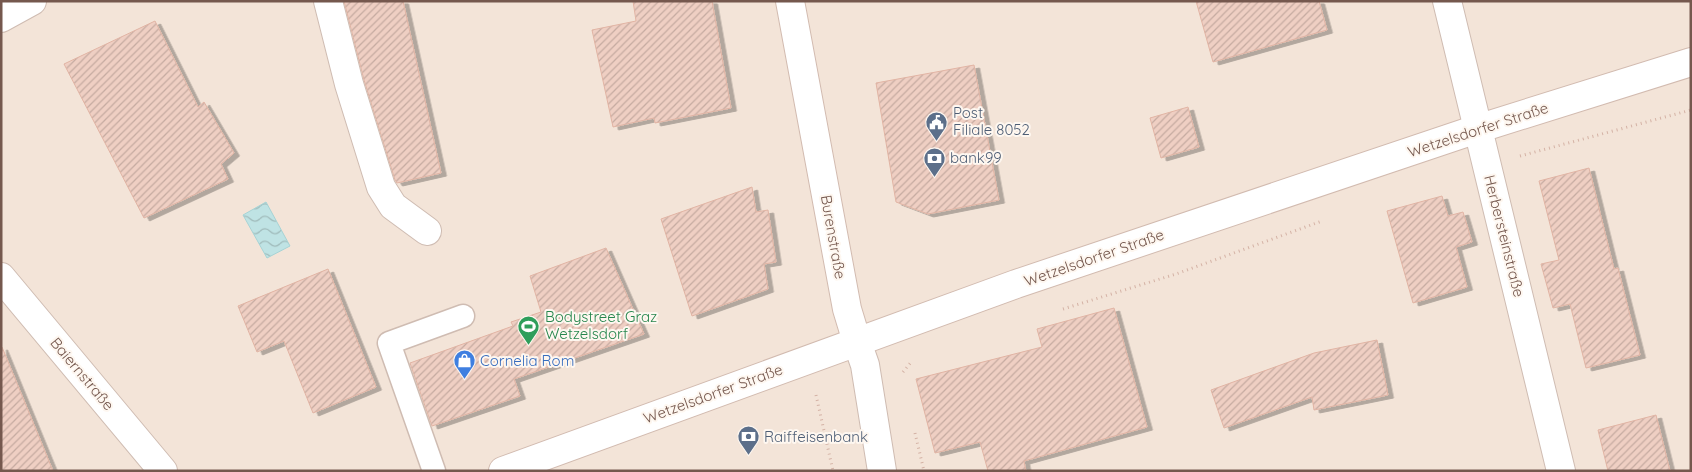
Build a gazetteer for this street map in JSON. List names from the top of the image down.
{
  "streets": {
    "street": [
      "Wetzelsdorfer Straße",
      "Herbersteinstraße",
      "Burenstraße",
      "Baiernstraße"
    ]
  },
  "crossings": [
    ["Wetzelsdorfer Straße", "Herbersteinstraße"],
    ["Wetzelsdorfer Straße", "Burenstraße"]
  ],
  "places": {
    "public building": ["Post Filiale 8052"],
    "bank": ["bank99", "Raiffeisenbank"],
    "sports": ["Bodystreet Graz Wetzelsdorf"],
    "shop": ["Cornelia Rom"]
  }
}
